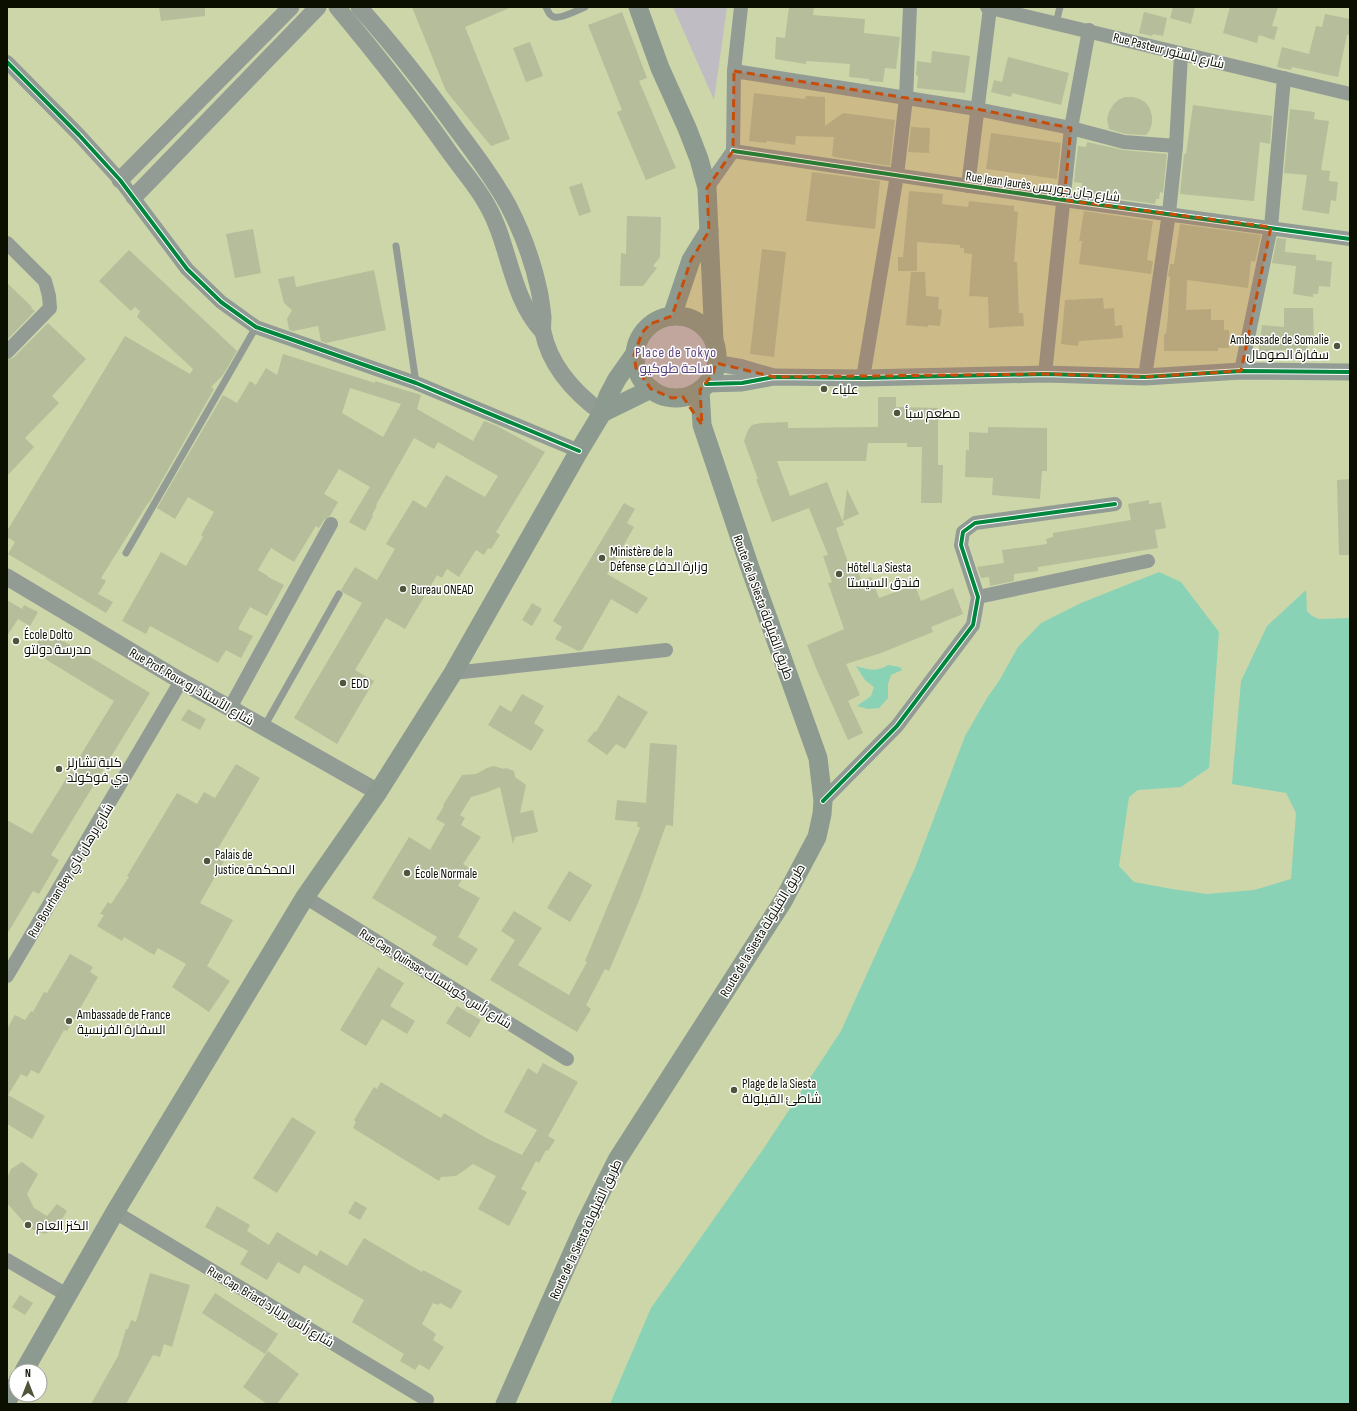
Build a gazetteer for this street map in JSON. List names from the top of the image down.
{
  "streets": {
    "main road": ["Route de la Siesta طريق القيلولة"],
    "street": [
      "Rue Pasteur شارع باستور",
      "Rue Jean Jaurès شارع جان جوريس",
      "Rue Prof. Roux شارع الأستاذ رو",
      "Rue Bourhan Bey شارع برهان باي",
      "Rue Cap. Quinsac شارع رأس كوينساك",
      "Rue Cap. Briard شارع رأس بريارد"
    ]
  },
  "crossings": [
    ["Rue Prof. Roux شارع الأستاذ رو", "Rue Bourhan Bey شارع برهان باي"]
  ],
  "districts": ["Place de Tokyo ساحة طوكيو"],
  "places": [
    "Ambassade de Somalie سفارة الصومال",
    "علياء",
    "مطعم سبأ",
    "Ministère de la Défense وزارة الدفاع",
    "Hôtel La Siesta فندق السيستا",
    "Bureau ONEAD",
    "École Dolto مدرسة دولتو",
    "EDD",
    "كلية تشارلز دي فوكولد",
    "Palais de Justice المحكمة",
    "École Normale",
    "Ambassade de France السفارة الفرنسية",
    "Plage de la Siesta شاطئ القيلولة",
    "الكنز العام"
  ],
  "north": "top"
}
